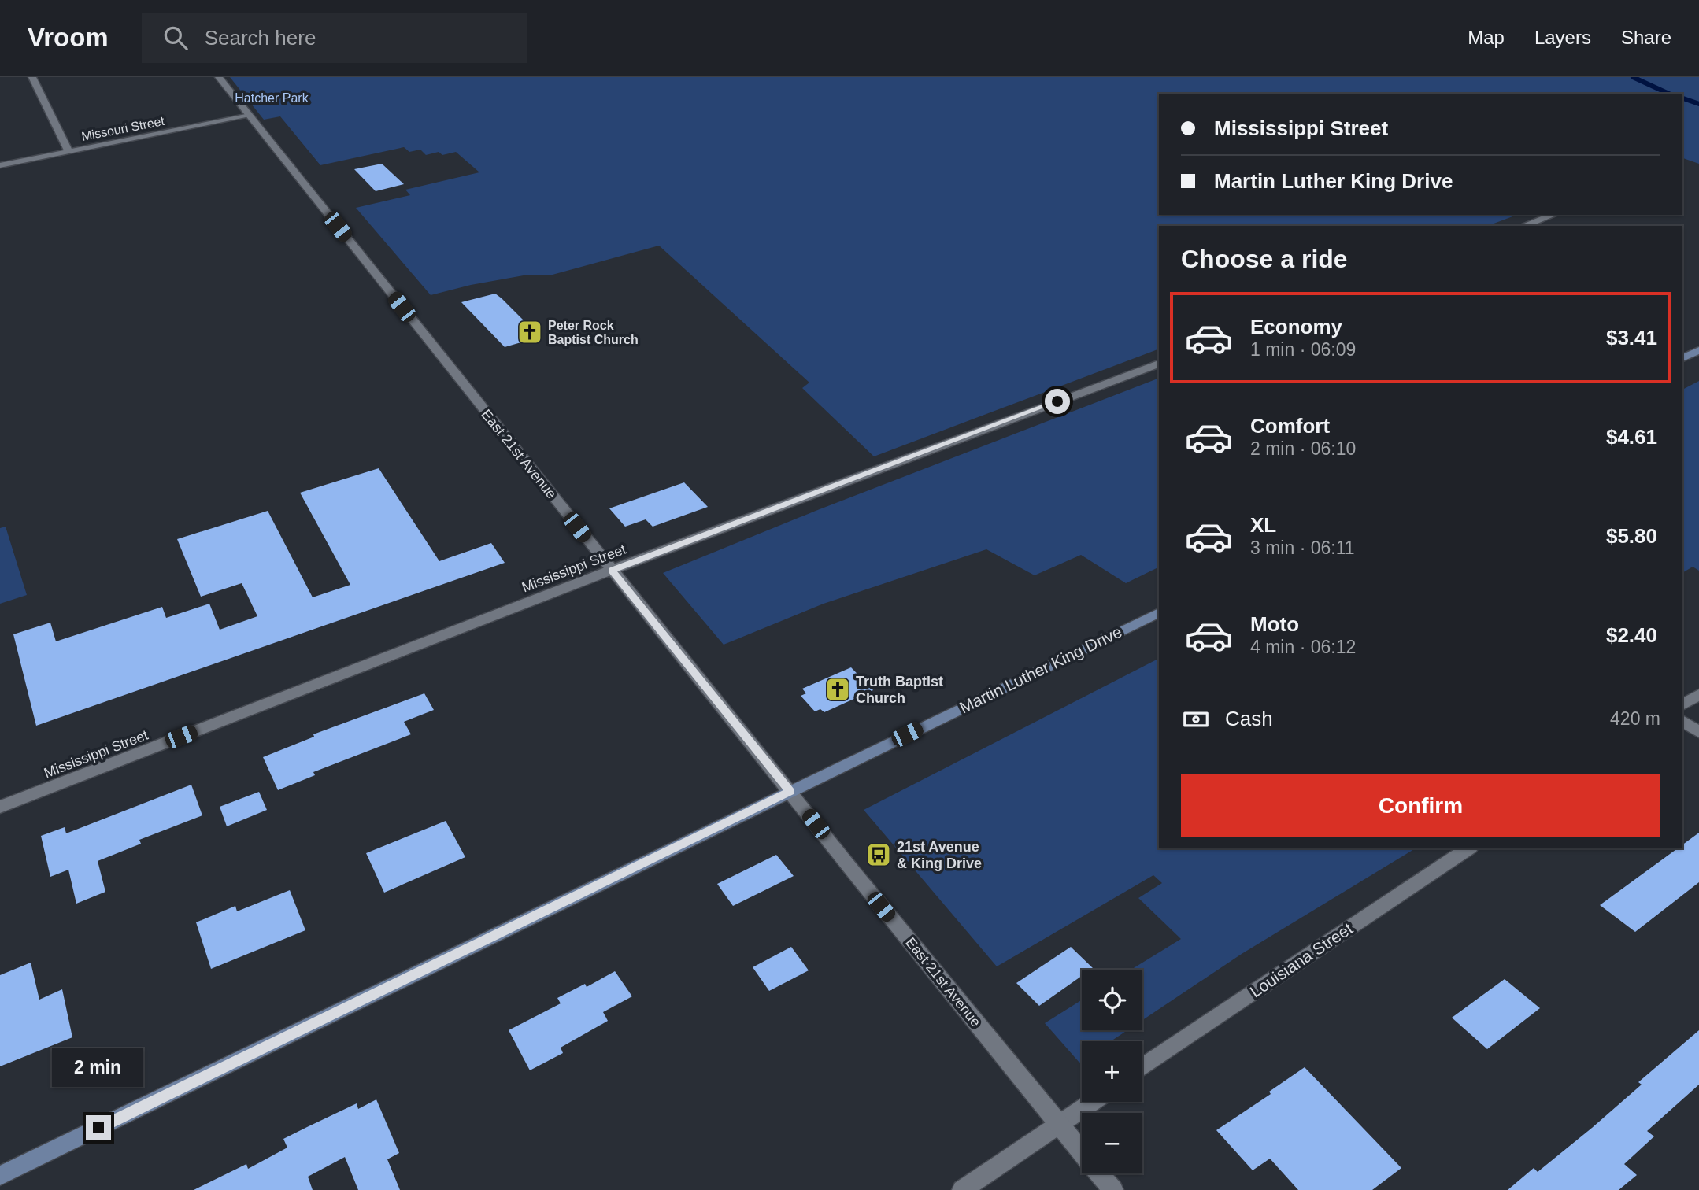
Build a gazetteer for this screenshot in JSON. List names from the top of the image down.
{
  "streets": {
    "main road": ["Martin Luther King Drive"],
    "street": [
      "Missouri Street",
      "East 21st Avenue",
      "Mississippi Street",
      "Louisiana Street"
    ]
  },
  "crossings": [
    ["Missouri Street", "East 21st Avenue"],
    ["East 21st Avenue", "Mississippi Street"],
    ["East 21st Avenue", "Martin Luther King Drive"]
  ],
  "parks": ["Hatcher Park"],
  "places": {
    "church": ["Peter Rock Baptist Church", "Truth Baptist Church"],
    "bus stop": ["21st Avenue & King Drive"]
  },
  "page": {
    "header": "Vroom",
    "search": "Search here",
    "nav": ["Map", "Layers", "Share"],
    "banner": ["Mississippi Street", "Martin Luther King Drive"],
    "heading": "Choose a ride",
    "list": [
      {
        "name": "Economy",
        "note": "1 min · 06:09",
        "value": "$3.41"
      },
      {
        "name": "Comfort",
        "note": "2 min · 06:10",
        "value": "$4.61"
      },
      {
        "name": "XL",
        "note": "3 min · 06:11",
        "value": "$5.80"
      },
      {
        "name": "Moto",
        "note": "4 min · 06:12",
        "value": "$2.40"
      }
    ],
    "pay": ["Cash", "420 m"],
    "buttons": "Confirm",
    "map_buttons": ["+", "−"],
    "bubble": "2 min"
  }
}
